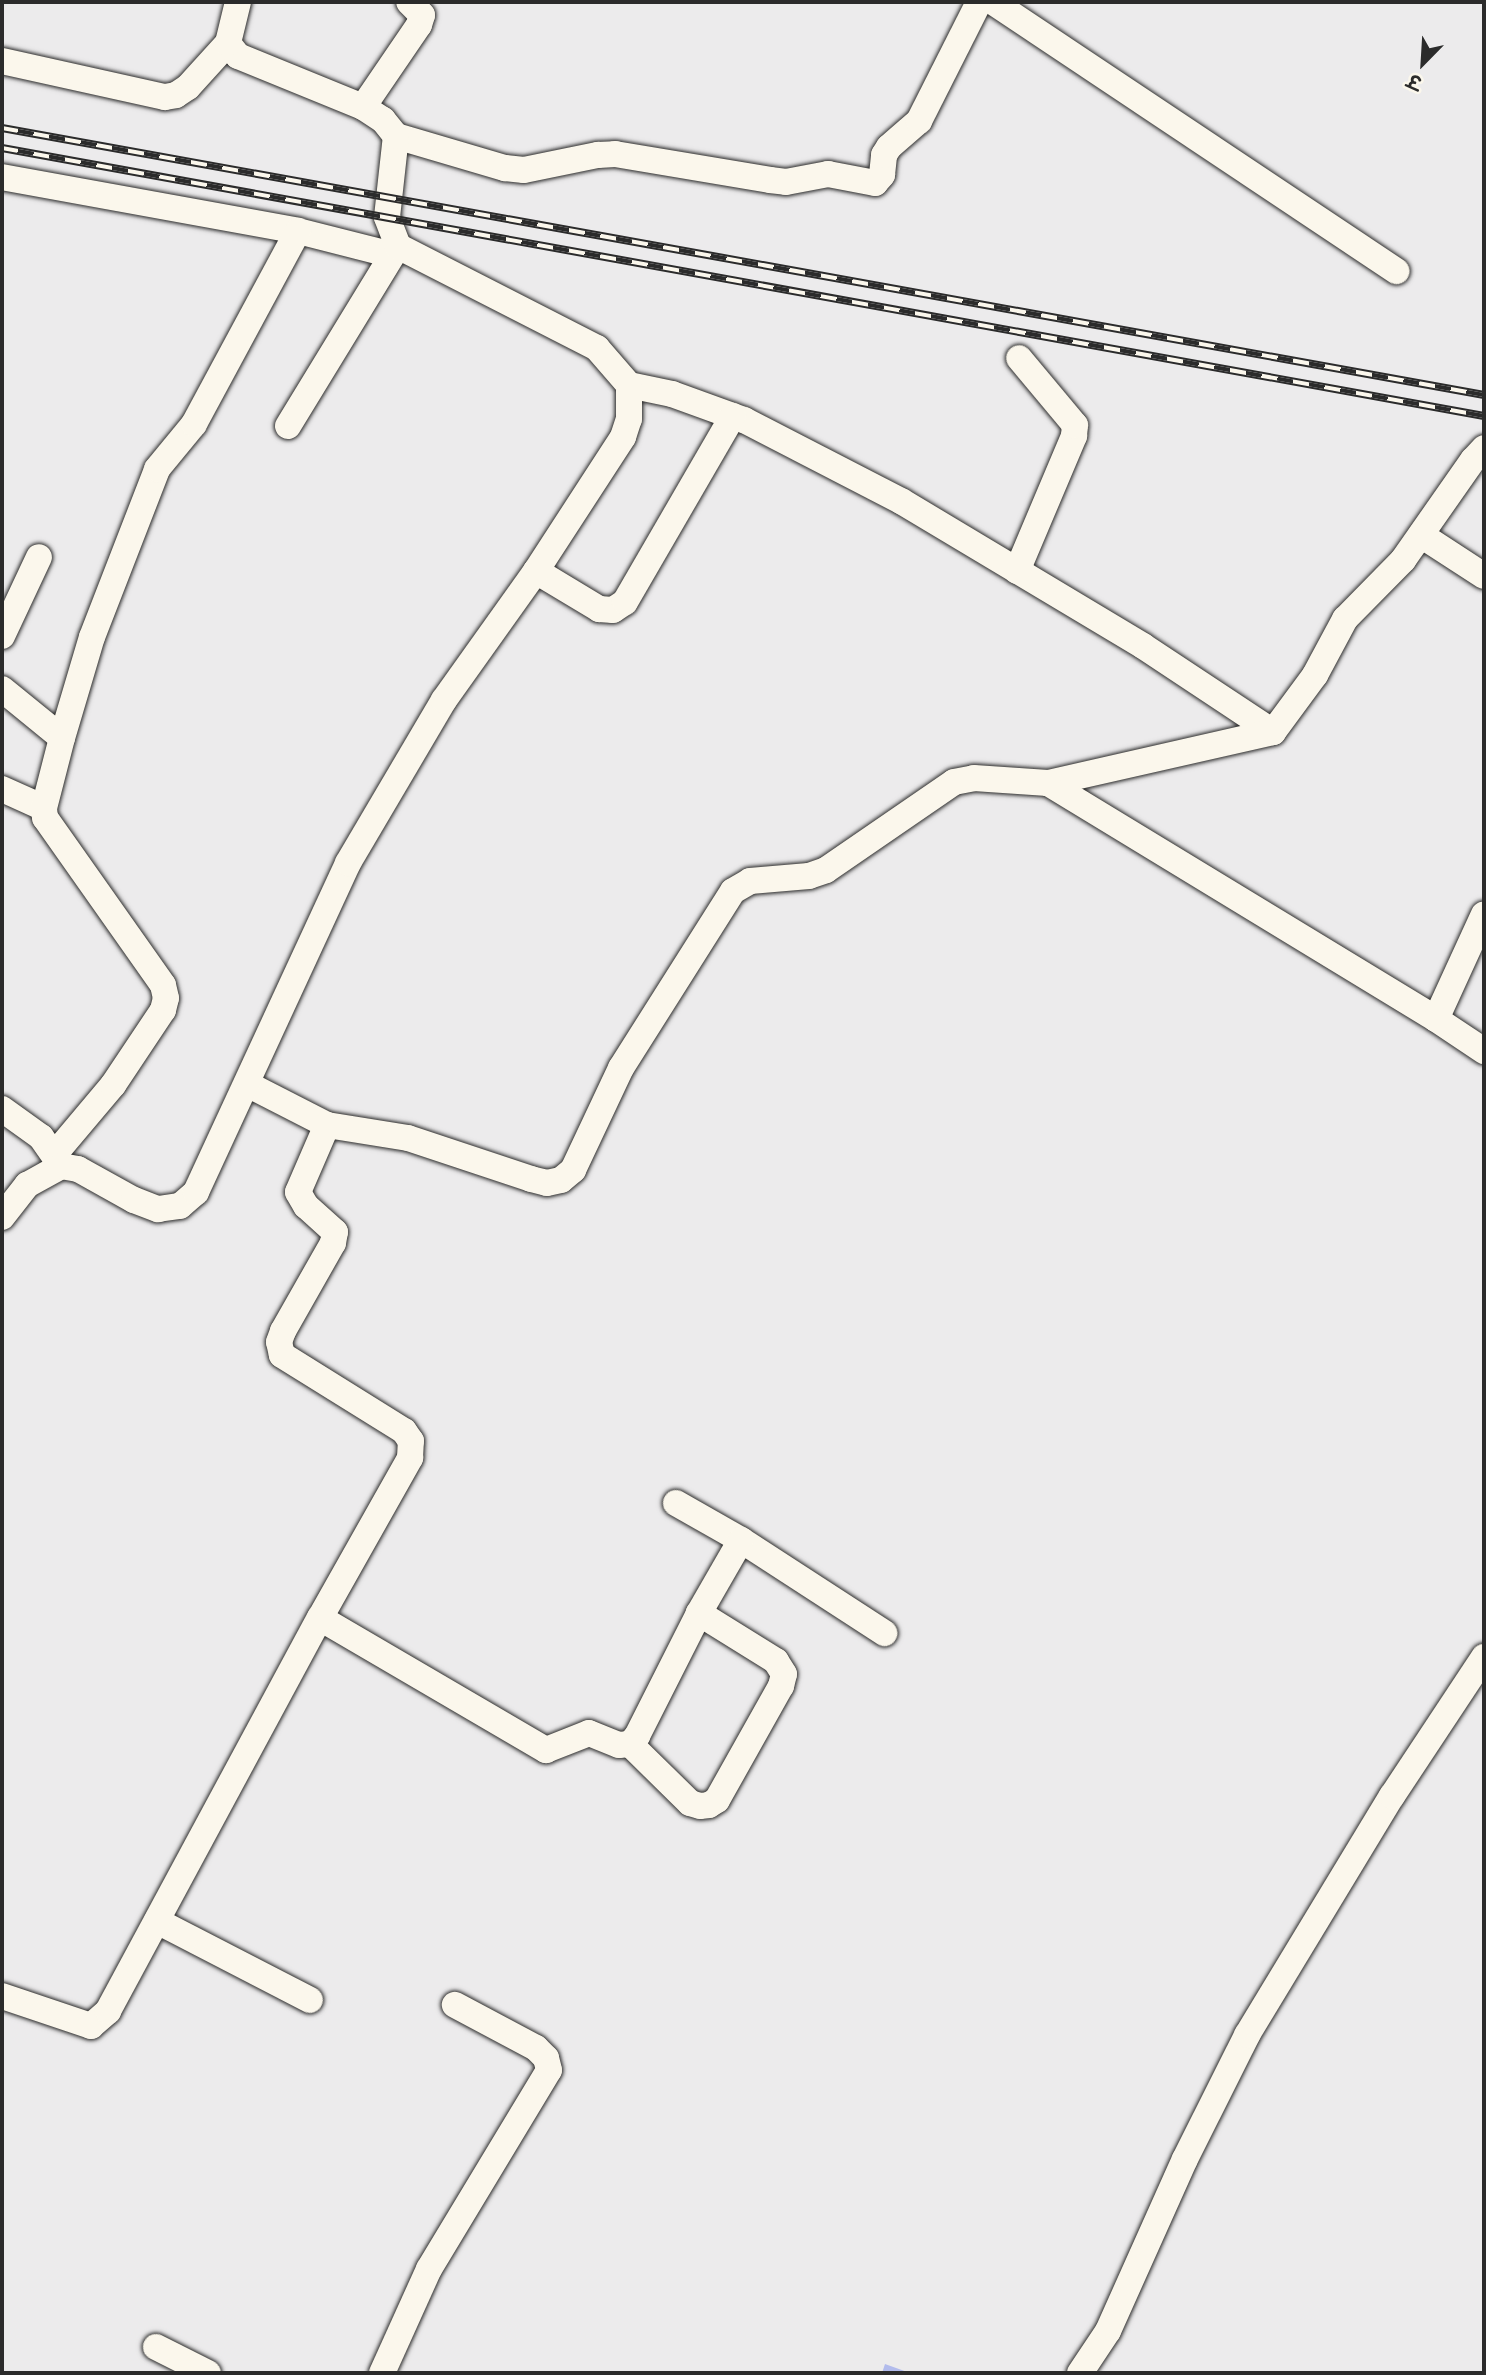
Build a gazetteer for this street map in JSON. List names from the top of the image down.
{
  "north": "bottom left"
}
